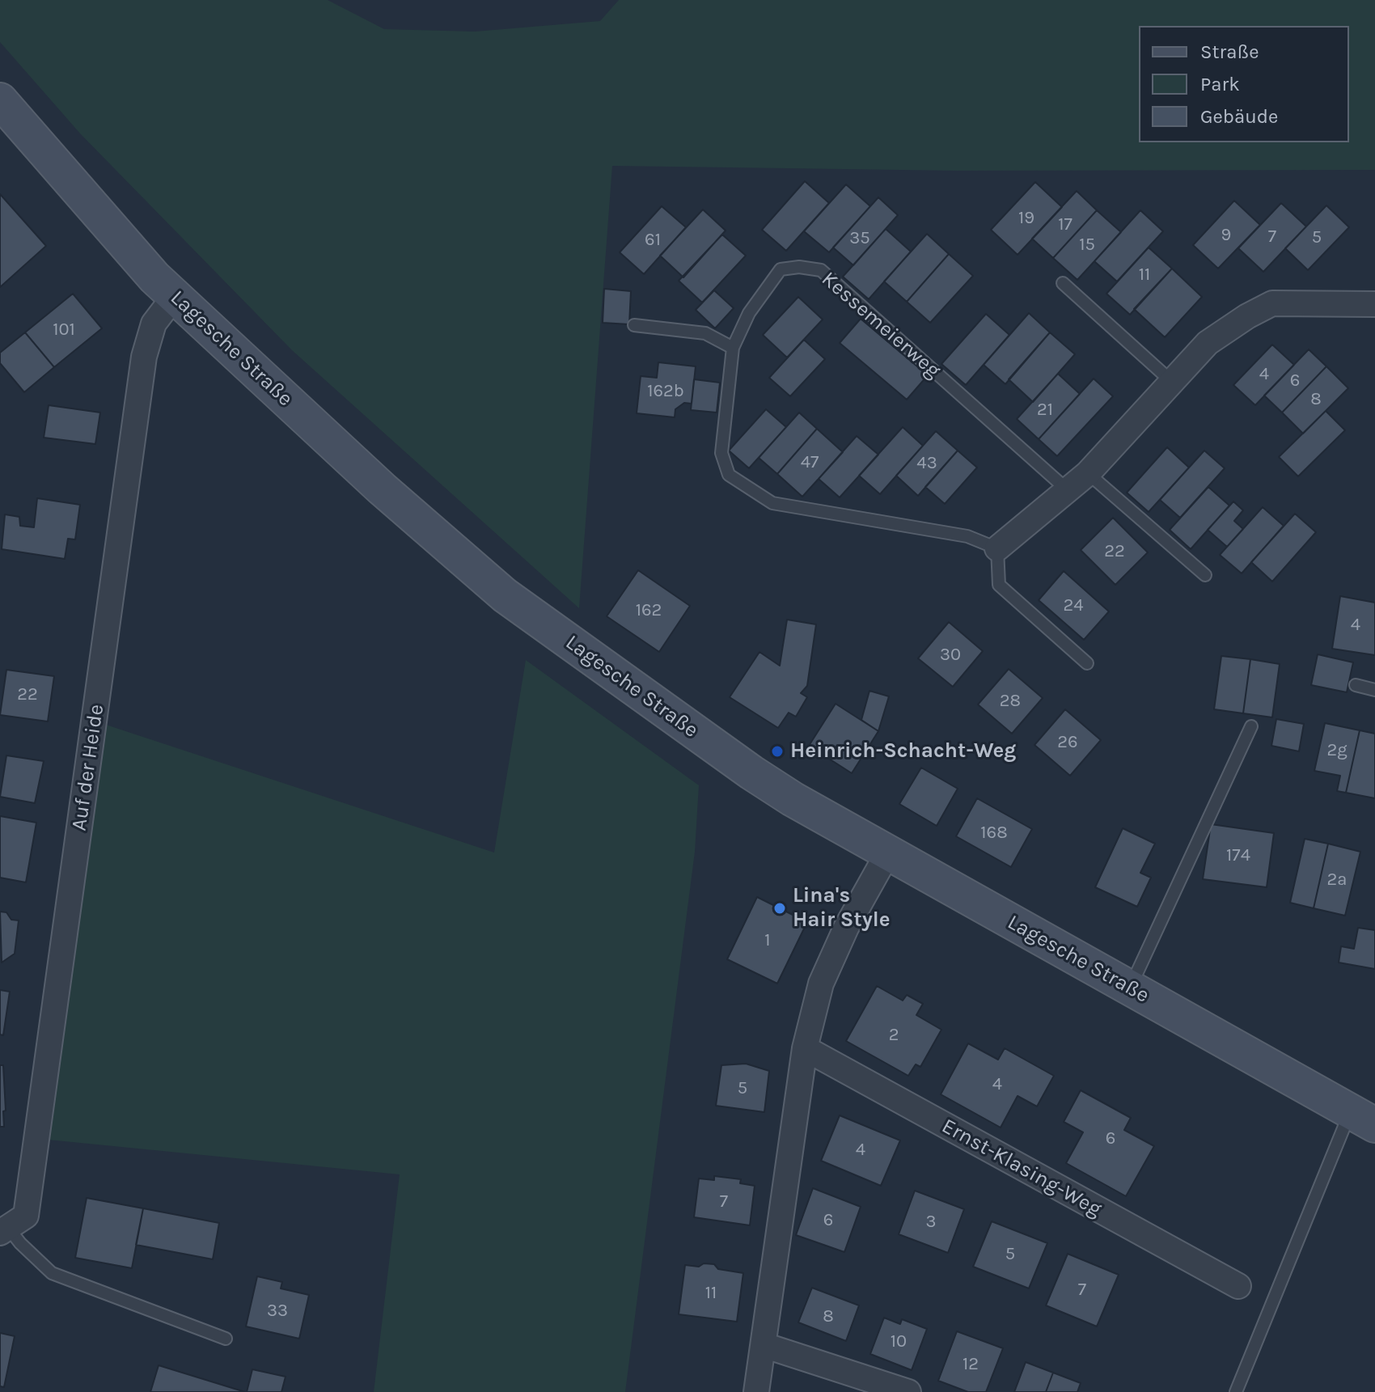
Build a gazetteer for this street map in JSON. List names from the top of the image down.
{
  "streets": {
    "street": ["Lagesche Straße", "Auf der Heide", "Ernst-Klasing-Weg"],
    "lane": ["Kessemeierweg"]
  },
  "crossings": [
    ["Lagesche Straße", "Auf der Heide"]
  ],
  "places": ["Heinrich-Schacht-Weg", "Lina's Hair Style"],
  "house_numbers": [
    "19",
    "17",
    "9",
    "7",
    "5",
    "35",
    "61",
    "15",
    "11",
    "101",
    "4",
    "6",
    "162b",
    "8",
    "21",
    "47",
    "43",
    "22",
    "24",
    "162",
    "4",
    "30",
    "22",
    "28",
    "26",
    "2g",
    "168",
    "174",
    "2a",
    "1",
    "2",
    "4",
    "5",
    "6",
    "4",
    "7",
    "6",
    "3",
    "5",
    "7",
    "11",
    "33",
    "8",
    "10",
    "12"
  ],
  "legend": ["Straße", "Park", "Gebäude"]
}
